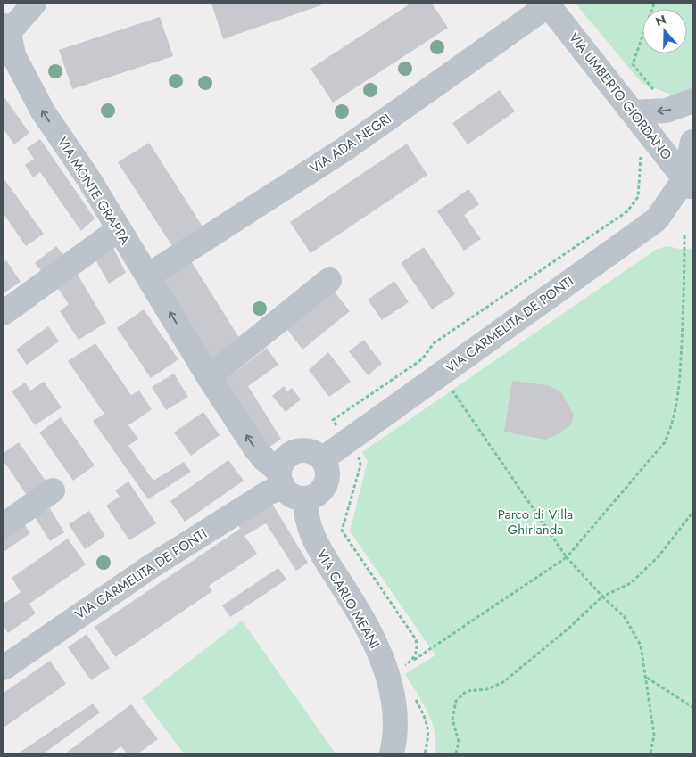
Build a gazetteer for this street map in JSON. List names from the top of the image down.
{
  "streets": {
    "street": [
      "VIA UMBERTO GIORDANO",
      "VIA ADA NEGRI",
      "VIA MONTE GRAPPA",
      "VIA CARMELITA DE PONTI",
      "VIA CARLO MEANI"
    ]
  },
  "crossings": [
    ["VIA UMBERTO GIORDANO", "VIA ADA NEGRI"],
    ["VIA UMBERTO GIORDANO", "VIA CARMELITA DE PONTI"],
    ["VIA ADA NEGRI", "VIA MONTE GRAPPA"],
    ["VIA MONTE GRAPPA", "VIA CARMELITA DE PONTI"],
    ["VIA MONTE GRAPPA", "VIA CARLO MEANI"],
    ["VIA CARMELITA DE PONTI", "VIA CARLO MEANI"]
  ],
  "one_way": ["VIA MONTE GRAPPA"],
  "parks": ["Parco di Villa Ghirlanda"],
  "north": "top"
}
